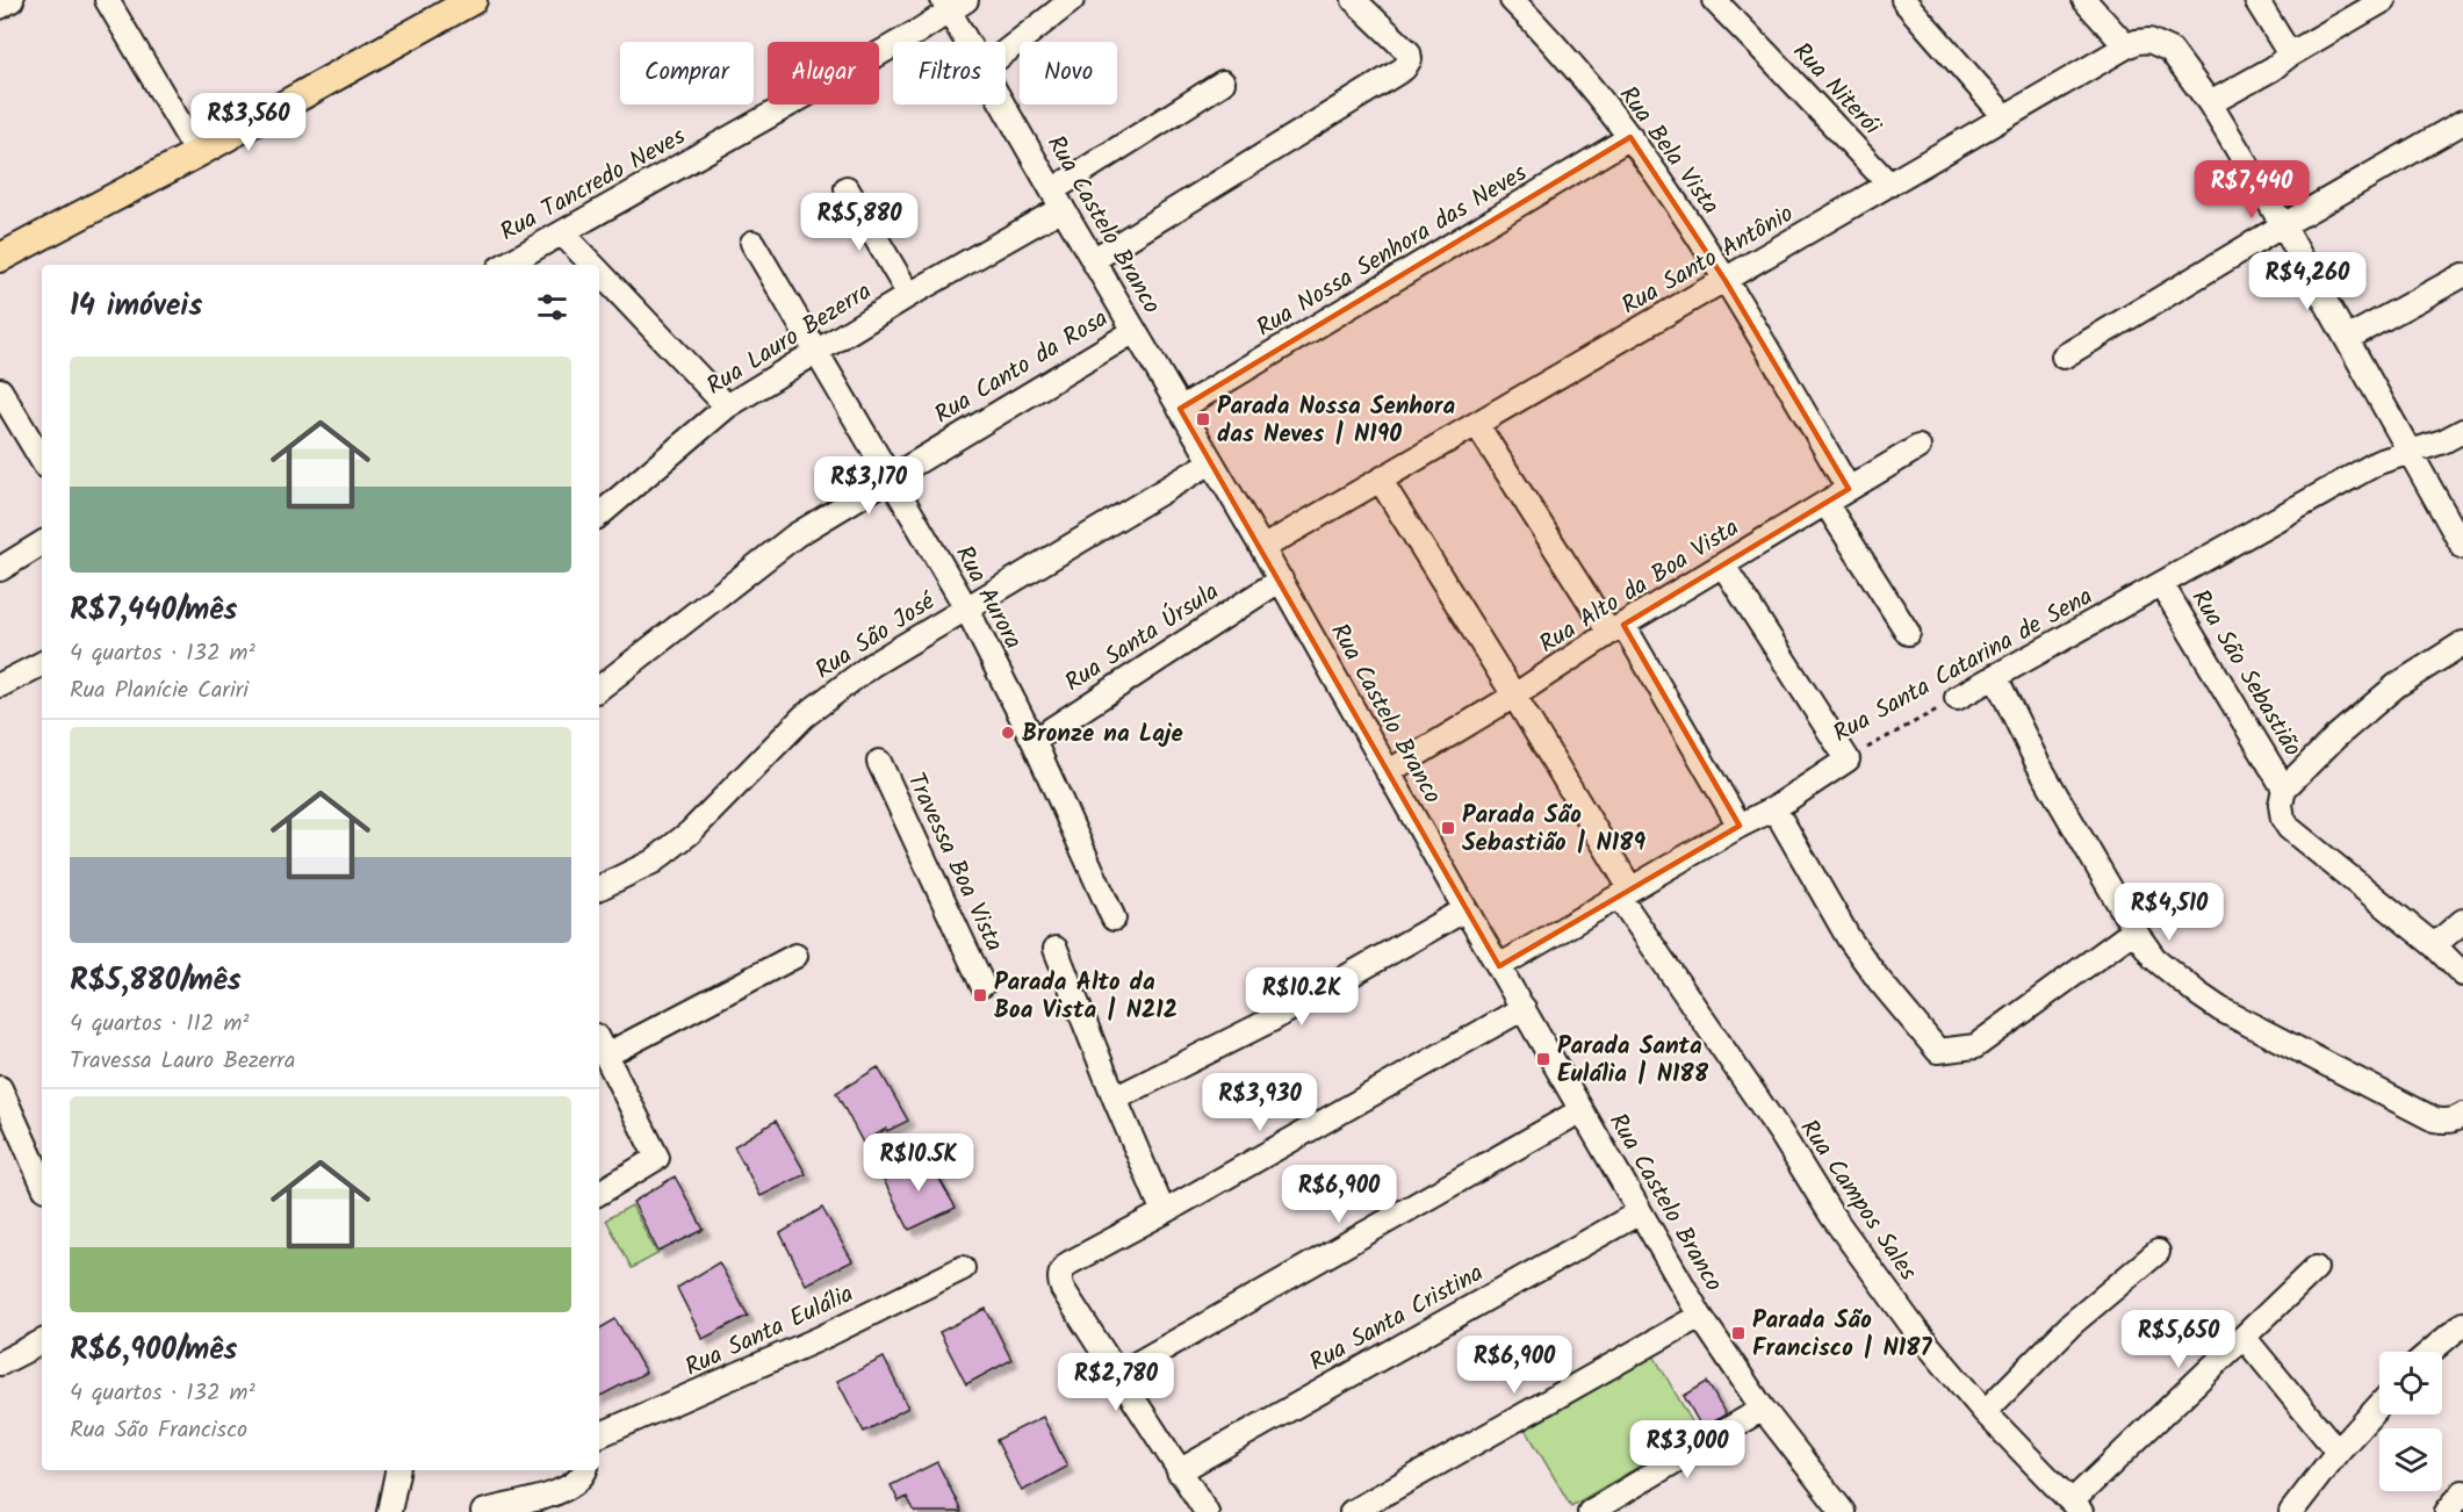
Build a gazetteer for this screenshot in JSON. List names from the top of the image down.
{
  "streets": {
    "street": [
      "Rua Niterói",
      "Rua Bela Vista",
      "Rua Tancredo Neves",
      "Rua Castelo Branco",
      "Rua Nossa Senhora das Neves",
      "Rua Santo Antônio",
      "Rua Lauro Bezerra",
      "Rua Canto da Rosa",
      "Rua Alto da Boa Vista",
      "Rua Aurora",
      "Rua São José",
      "Rua Santa Úrsula",
      "Rua Santa Catarina de Sena",
      "Rua São Sebastião",
      "Travessa Boa Vista",
      "Rua Campos Sales",
      "Rua Santa Cristina",
      "Rua Santa Eulália"
    ]
  },
  "crossings": [
    ["Rua Niterói", "Rua Santo Antônio"],
    ["Rua Bela Vista", "Rua Nossa Senhora das Neves"],
    ["Rua Bela Vista", "Rua Santo Antônio"],
    ["Rua Bela Vista", "Rua Alto da Boa Vista"],
    ["Rua Tancredo Neves", "Rua Castelo Branco"],
    ["Rua Castelo Branco", "Rua Nossa Senhora das Neves"],
    ["Rua Castelo Branco", "Rua Santo Antônio"],
    ["Rua Castelo Branco", "Rua Lauro Bezerra"],
    ["Rua Castelo Branco", "Rua Canto da Rosa"],
    ["Rua Castelo Branco", "Rua Alto da Boa Vista"],
    ["Rua Castelo Branco", "Rua São José"],
    ["Rua Castelo Branco", "Rua Santa Úrsula"],
    ["Rua Castelo Branco", "Rua Santa Catarina de Sena"],
    ["Rua Castelo Branco", "Rua Santa Cristina"],
    ["Rua Santo Antônio", "Rua Campos Sales"],
    ["Rua Lauro Bezerra", "Rua Aurora"],
    ["Rua Canto da Rosa", "Rua Aurora"],
    ["Rua Alto da Boa Vista", "Rua Campos Sales"],
    ["Rua Aurora", "Rua São José"],
    ["Rua Aurora", "Rua Santa Úrsula"],
    ["Rua Santa Catarina de Sena", "Rua São Sebastião"],
    ["Rua Santa Catarina de Sena", "Rua Campos Sales"]
  ],
  "places": {
    "transit": [
      "Parada Nossa Senhora das Neves | N190",
      "Parada São Sebastião | N189",
      "Parada Alto da Boa Vista | N212",
      "Parada Santa Eulália | N188",
      "Parada São Francisco | N187"
    ],
    "other": ["Bronze na Laje"]
  },
  "page": {
    "chip": [
      "Comprar",
      "Alugar",
      "Filtros",
      "Novo"
    ],
    "price": [
      "R$3,560",
      "R$7,440",
      "R$5,880",
      "R$4,260",
      "R$3,170",
      "R$4,510",
      "R$10.2K",
      "R$3,930",
      "R$10.5K",
      "R$6,900",
      "R$5,650",
      "R$6,900",
      "R$2,780",
      "R$3,000"
    ],
    "heading": "14 imóveis",
    "list": [
      {
        "name": "R$7,440/mês",
        "note": "4 quartos · 132 m² · Rua Planície Cariri"
      },
      {
        "name": "R$5,880/mês",
        "note": "4 quartos · 112 m² · Travessa Lauro Bezerra"
      },
      {
        "name": "R$6,900/mês",
        "note": "4 quartos · 132 m² · Rua São Francisco"
      }
    ]
  }
}
